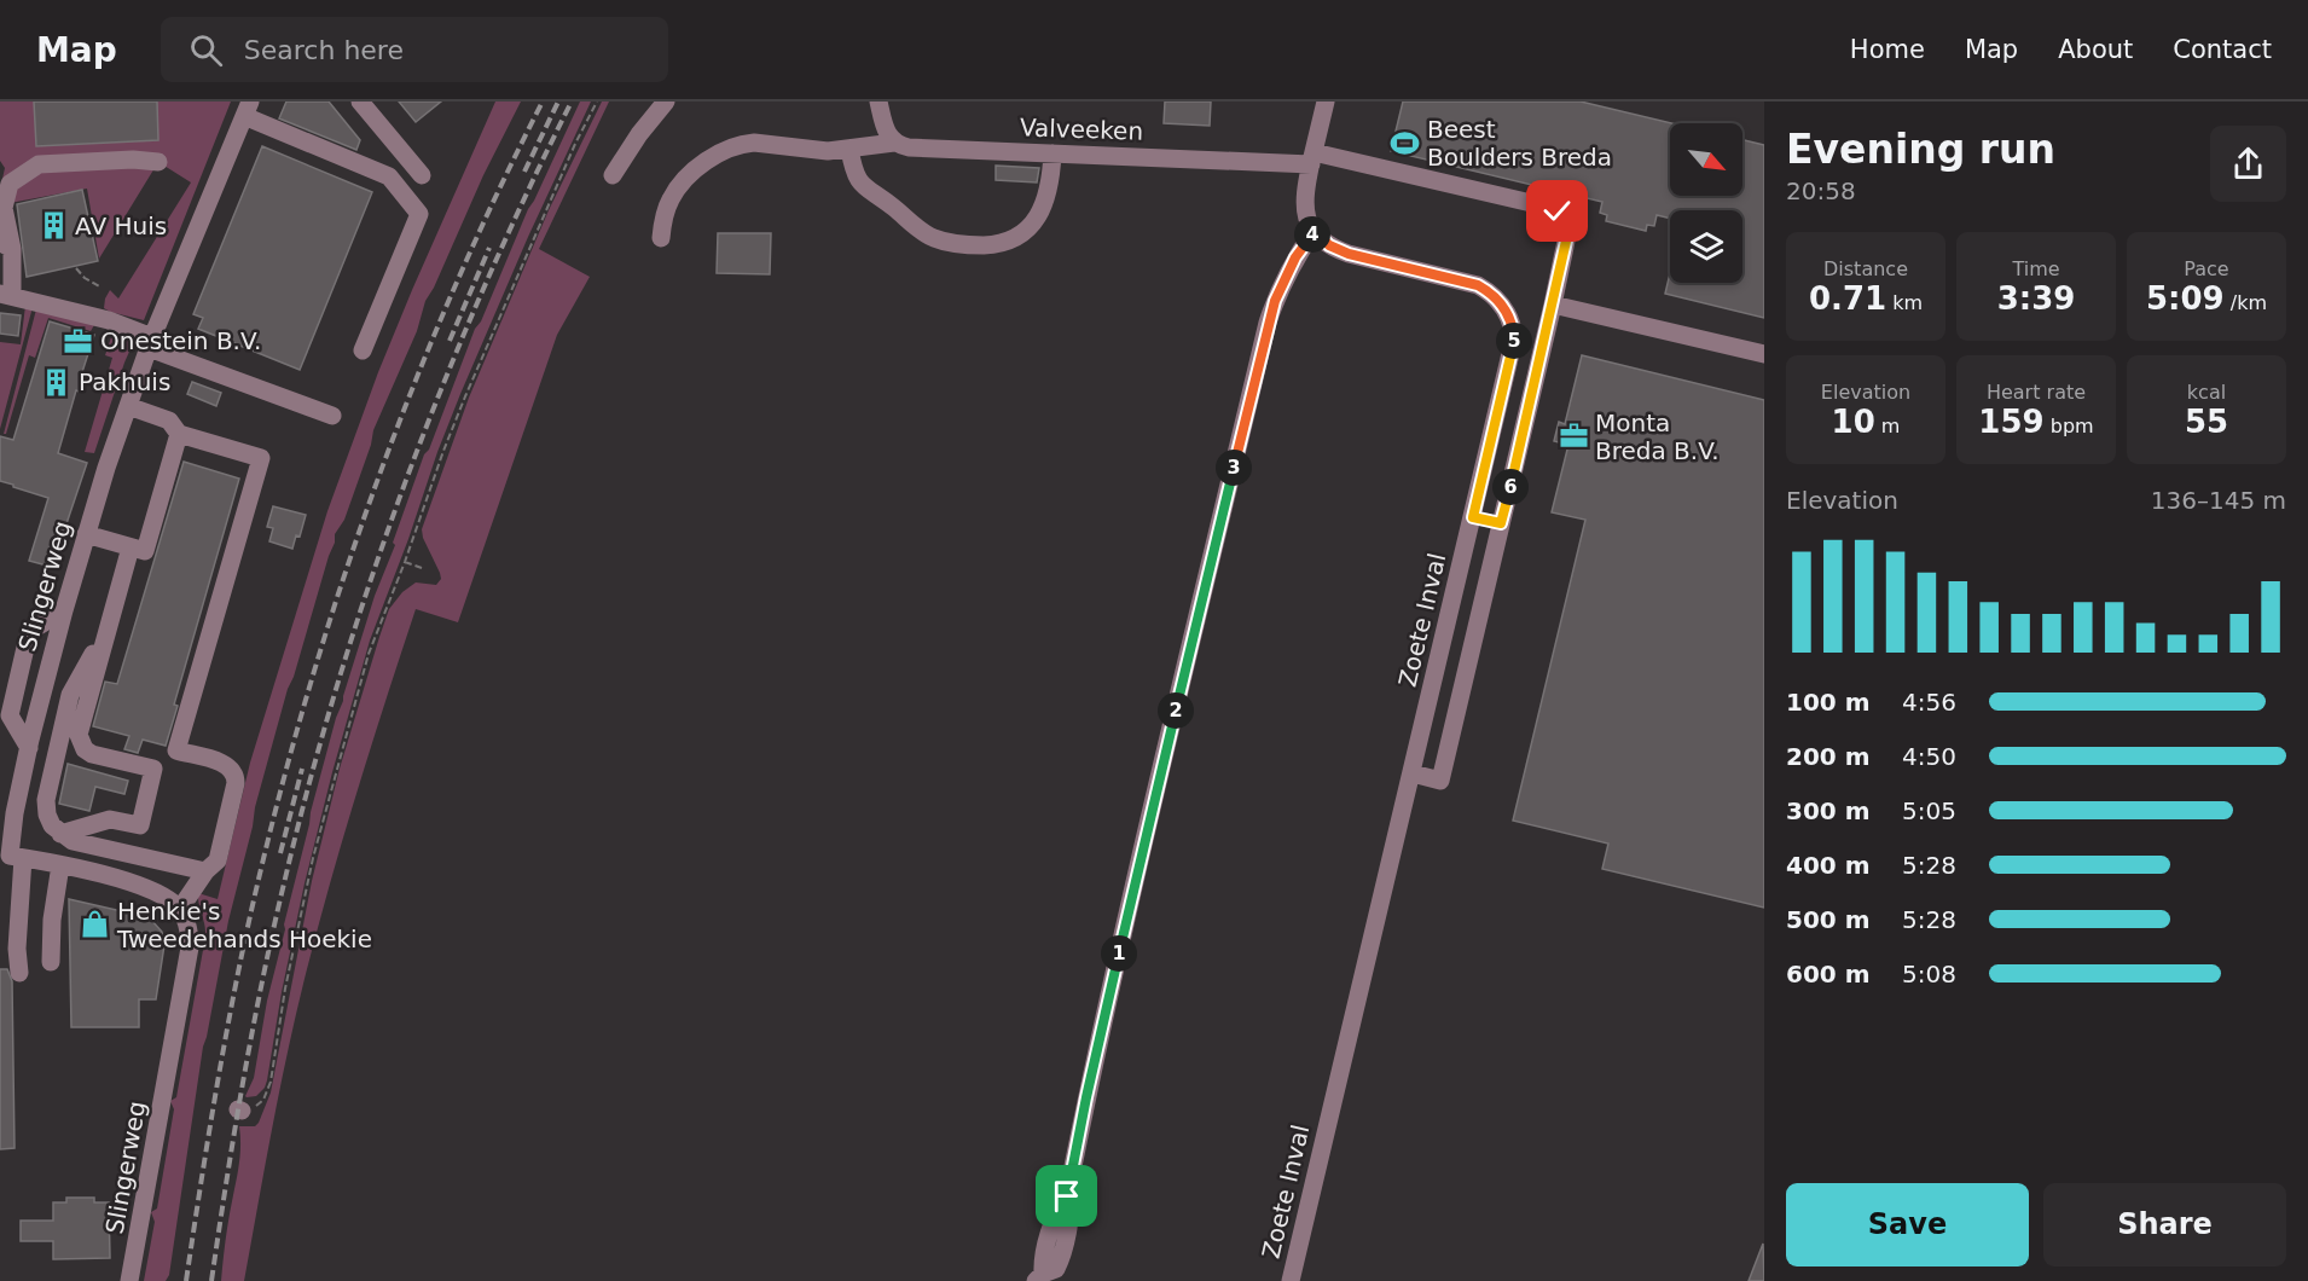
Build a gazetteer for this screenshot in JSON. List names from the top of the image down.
{
  "streets": {
    "street": ["Valveeken", "Slingerweg", "Zoete Inval"]
  },
  "crossings": [
    ["Valveeken", "Zoete Inval"]
  ],
  "places": {
    "sports": ["Beest Boulders Breda"],
    "building": ["AV Huis", "Pakhuis"],
    "office": ["Onestein B.V.", "Monta Breda B.V."],
    "shop": ["Henkie's Tweedehands Hoekie"]
  },
  "north": "bottom right",
  "page": {
    "header": "Map",
    "search": "Search here",
    "nav": [
      "Home",
      "Map",
      "About",
      "Contact"
    ],
    "heading": ["Evening run", "20:58"],
    "pins": [
      "4",
      "5",
      "3",
      "6",
      "2",
      "1"
    ],
    "stats": [
      ["Distance", "0.71 km"],
      ["Time", "3:39"],
      ["Pace", "5:09 /km"],
      ["Elevation", "10 m"],
      ["Heart rate", "159 bpm"],
      ["kcal", "55"]
    ],
    "chart": ["Elevation", "136–145 m"],
    "list": [
      {
        "name": "100 m",
        "note": "4:56"
      },
      {
        "name": "200 m",
        "note": "4:50"
      },
      {
        "name": "300 m",
        "note": "5:05"
      },
      {
        "name": "400 m",
        "note": "5:28"
      },
      {
        "name": "500 m",
        "note": "5:28"
      },
      {
        "name": "600 m",
        "note": "5:08"
      }
    ],
    "buttons": ["Save", "Share"]
  }
}
